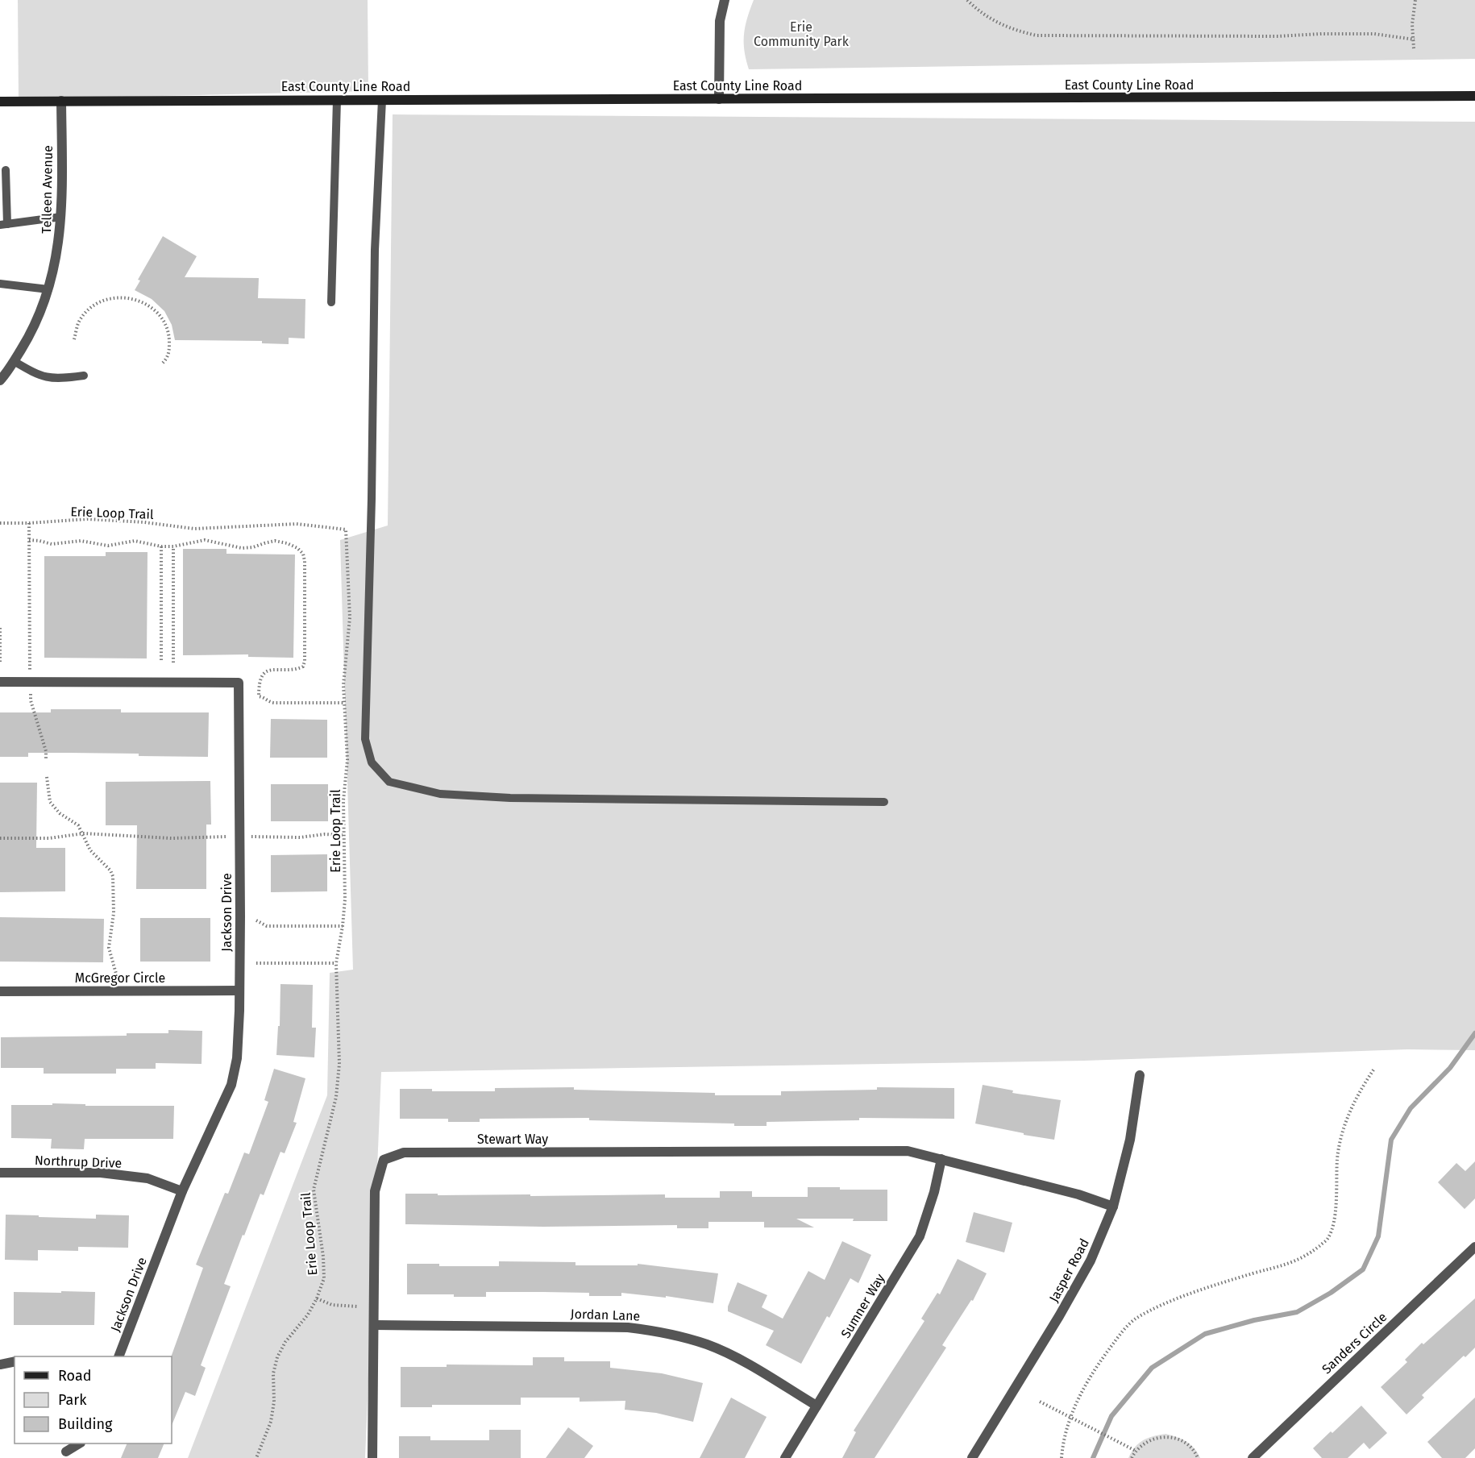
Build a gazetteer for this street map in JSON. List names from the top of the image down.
{
  "streets": {
    "main road": ["East County Line Road"],
    "street": [
      "Telleen Avenue",
      "Jackson Drive",
      "McGregor Circle",
      "Stewart Way",
      "Northrup Drive",
      "Jasper Road",
      "Sumner Way",
      "Jordan Lane",
      "Sanders Circle"
    ],
    "path": ["Erie Loop Trail"]
  },
  "crossings": [
    ["East County Line Road", "Telleen Avenue"],
    ["Jackson Drive", "McGregor Circle"],
    ["Jackson Drive", "Northrup Drive"],
    ["Stewart Way", "Sumner Way"],
    ["Stewart Way", "Jordan Lane"],
    ["Sumner Way", "Jordan Lane"]
  ],
  "parks": ["Erie Community Park"],
  "legend": ["Road", "Park", "Building"]
}
